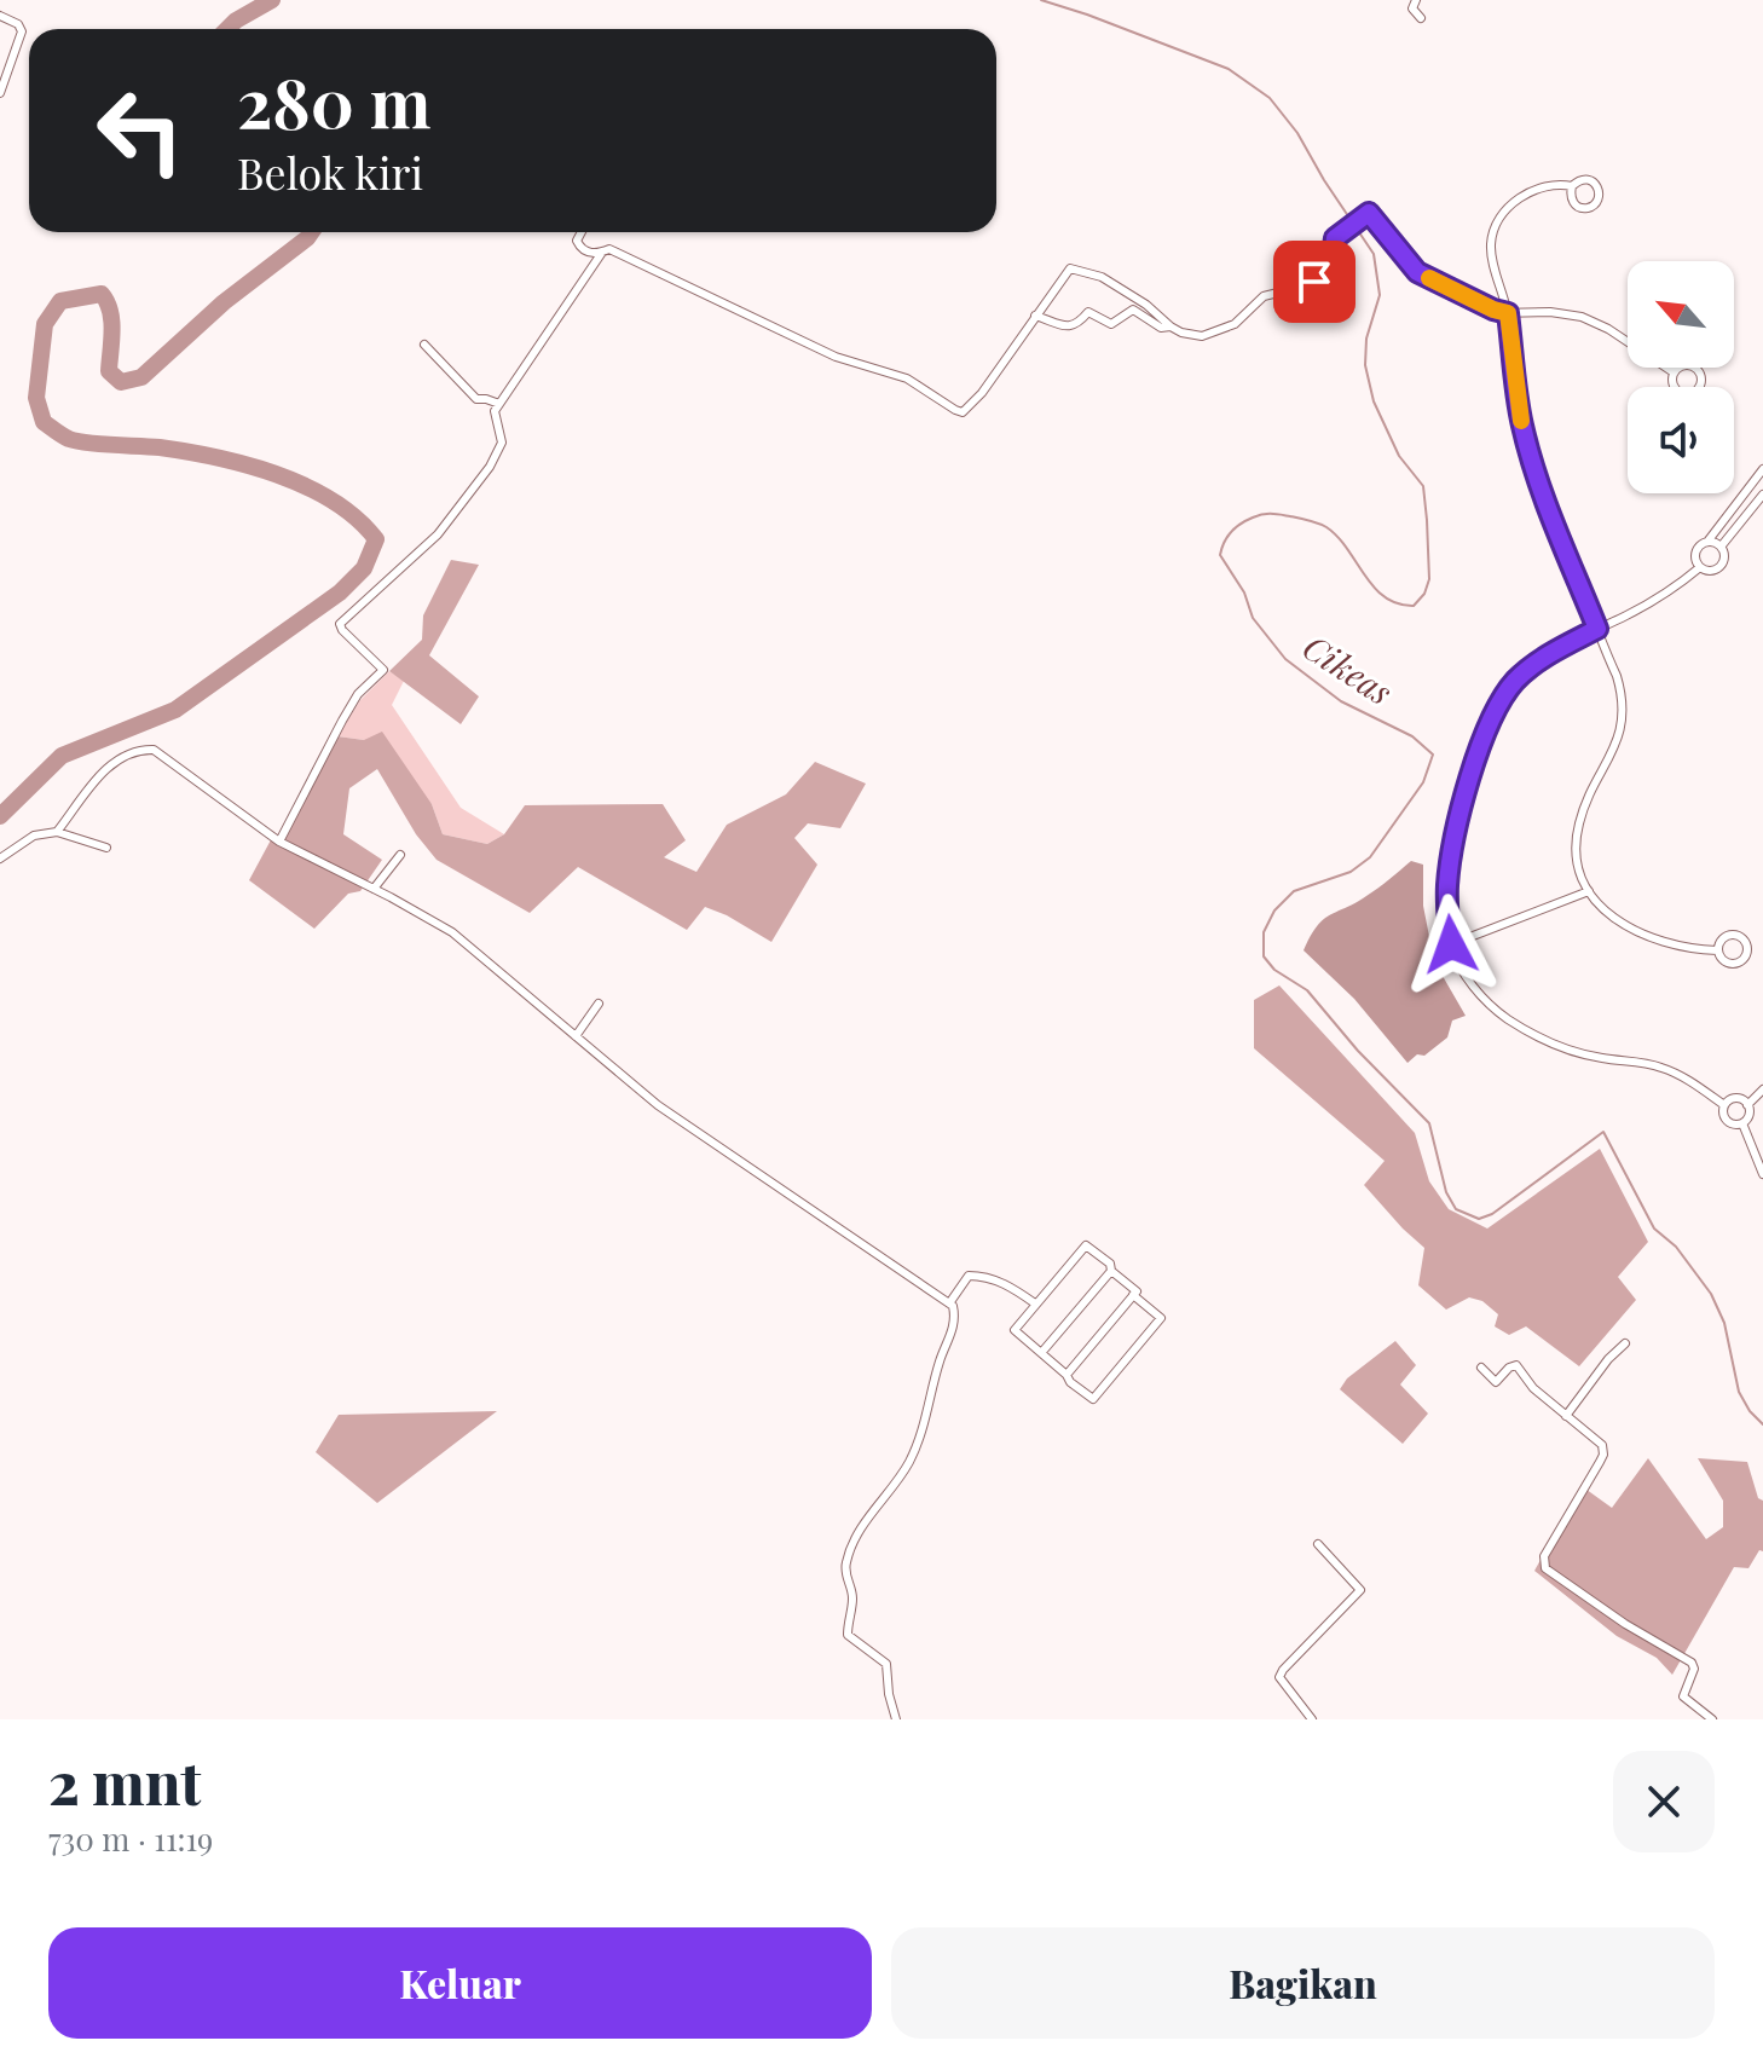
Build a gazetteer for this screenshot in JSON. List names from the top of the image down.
{
  "water": ["Cikeas"],
  "north": "top left",
  "page": {
    "turn": ["280 m", "Belok kiri"],
    "heading": ["2 mnt", "730 m · 11:19"],
    "buttons": ["Keluar", "Bagikan"]
  }
}
